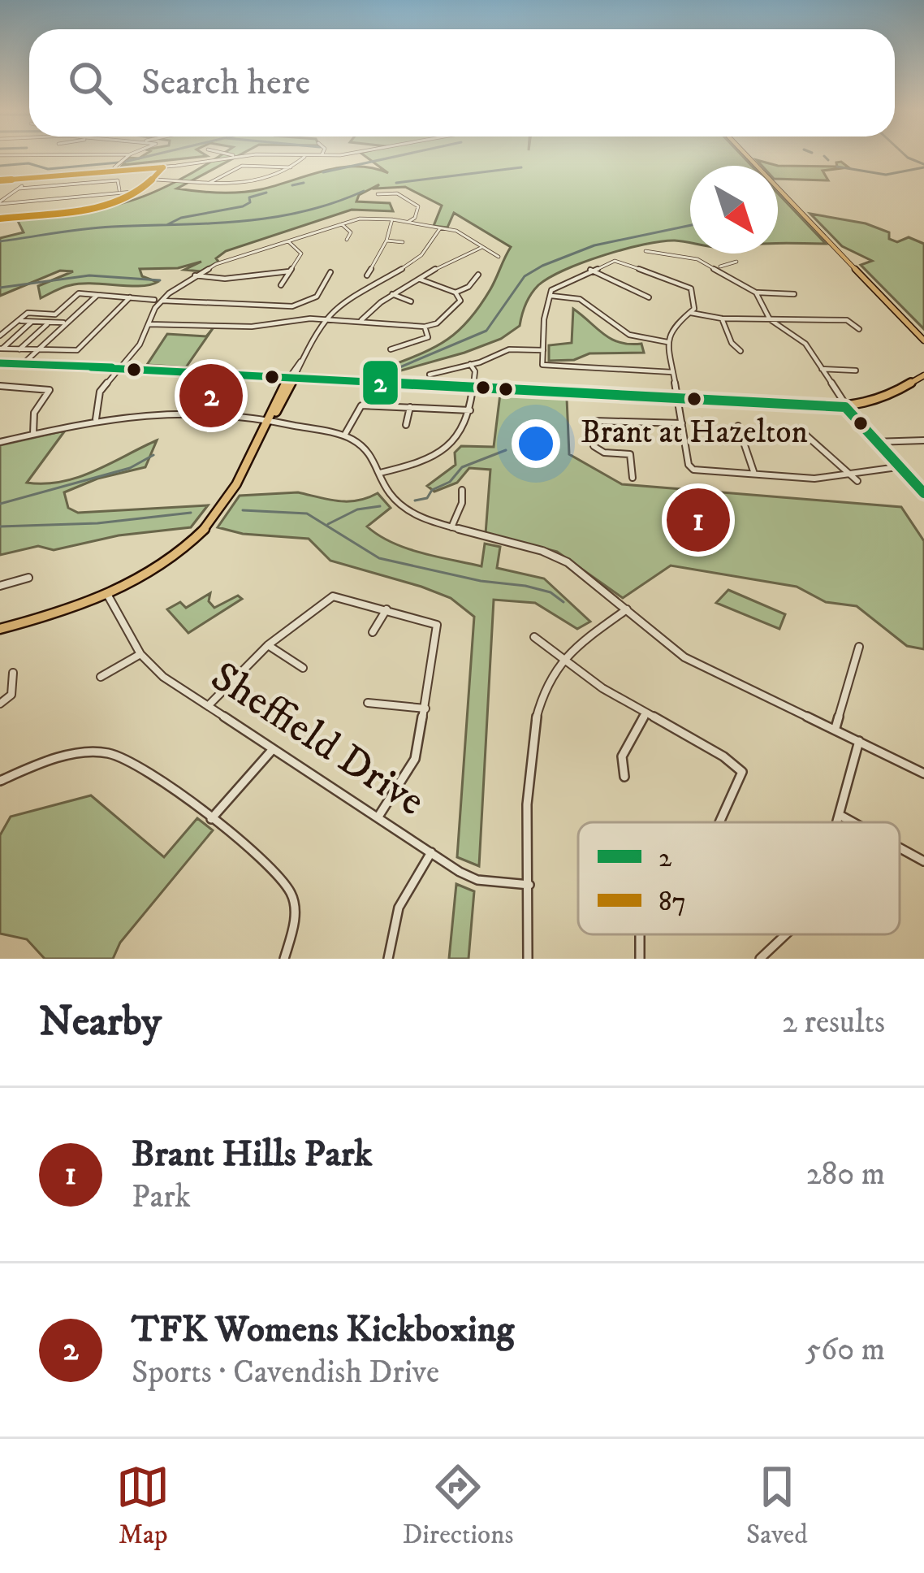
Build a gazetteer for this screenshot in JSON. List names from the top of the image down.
{
  "streets": {
    "street": ["Sheffield Drive"]
  },
  "places": ["Brant at Hazelton"],
  "lines": ["transit line 87", "transit line 2"],
  "legend": ["2", "87"],
  "north": "bottom right",
  "page": {
    "search": "Search here",
    "pins": ["2", "1"],
    "heading": ["Nearby", "2 results"],
    "list": [
      {
        "mark": "1",
        "name": "Brant Hills Park",
        "note": "Park",
        "value": "280 m"
      },
      {
        "mark": "2",
        "name": "TFK Womens Kickboxing",
        "note": "Sports · Cavendish Drive",
        "value": "560 m"
      }
    ],
    "nav": ["Map", "Directions", "Saved"]
  }
}
